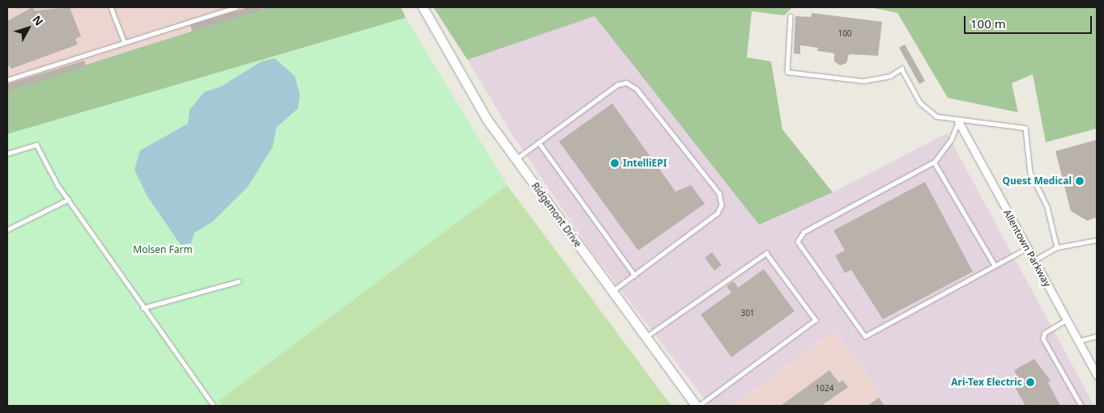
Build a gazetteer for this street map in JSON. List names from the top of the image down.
{
  "streets": {
    "street": ["Ridgemont Drive", "Allentown Parkway"]
  },
  "parks": ["Molsen Farm"],
  "places": ["IntelliEPI", "Quest Medical", "Ari-Tex Electric"],
  "house_numbers": ["100", "301", "1024"],
  "scale_bar": "100 m",
  "north": "top right"
}
